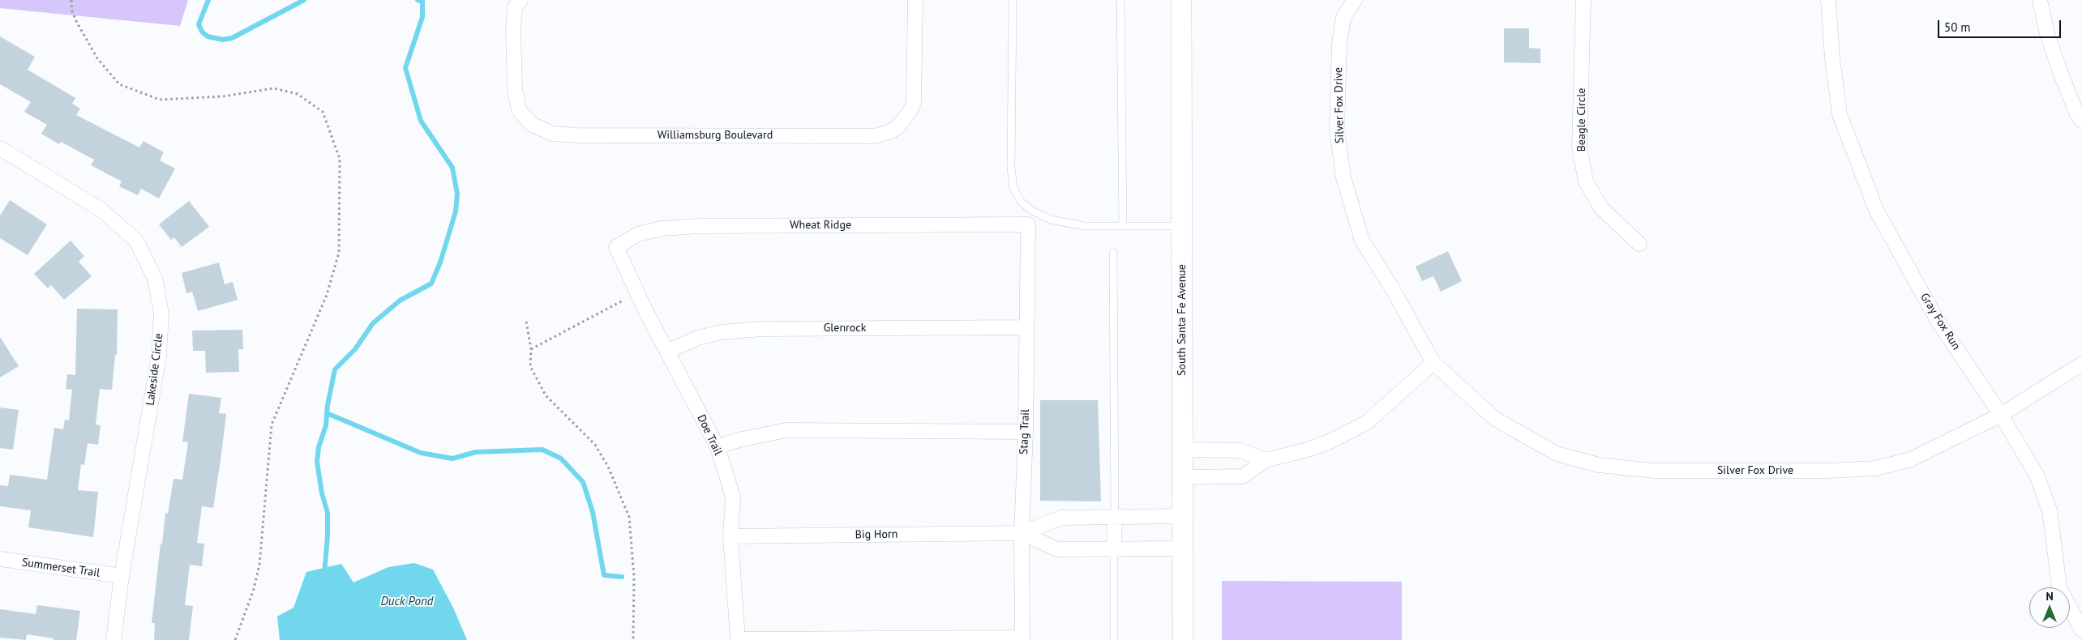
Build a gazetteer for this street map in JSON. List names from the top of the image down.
{
  "streets": {
    "main road": ["South Santa Fe Avenue"],
    "street": [
      "Silver Fox Drive",
      "Beagle Circle",
      "Williamsburg Boulevard",
      "Wheat Ridge",
      "Gray Fox Run",
      "Glenrock",
      "Lakeside Circle",
      "Stag Trail",
      "Doe Trail",
      "Big Horn",
      "Summerset Trail"
    ]
  },
  "crossings": [
    ["Silver Fox Drive", "Gray Fox Run"],
    ["Wheat Ridge", "Stag Trail"],
    ["Wheat Ridge", "Doe Trail"],
    ["South Santa Fe Avenue", "Big Horn"],
    ["Glenrock", "Stag Trail"],
    ["Glenrock", "Doe Trail"],
    ["Lakeside Circle", "Summerset Trail"],
    ["Stag Trail", "Big Horn"],
    ["Doe Trail", "Big Horn"]
  ],
  "water": ["Duck Pond"],
  "scale_bar": "50 m",
  "north": "top"
}
